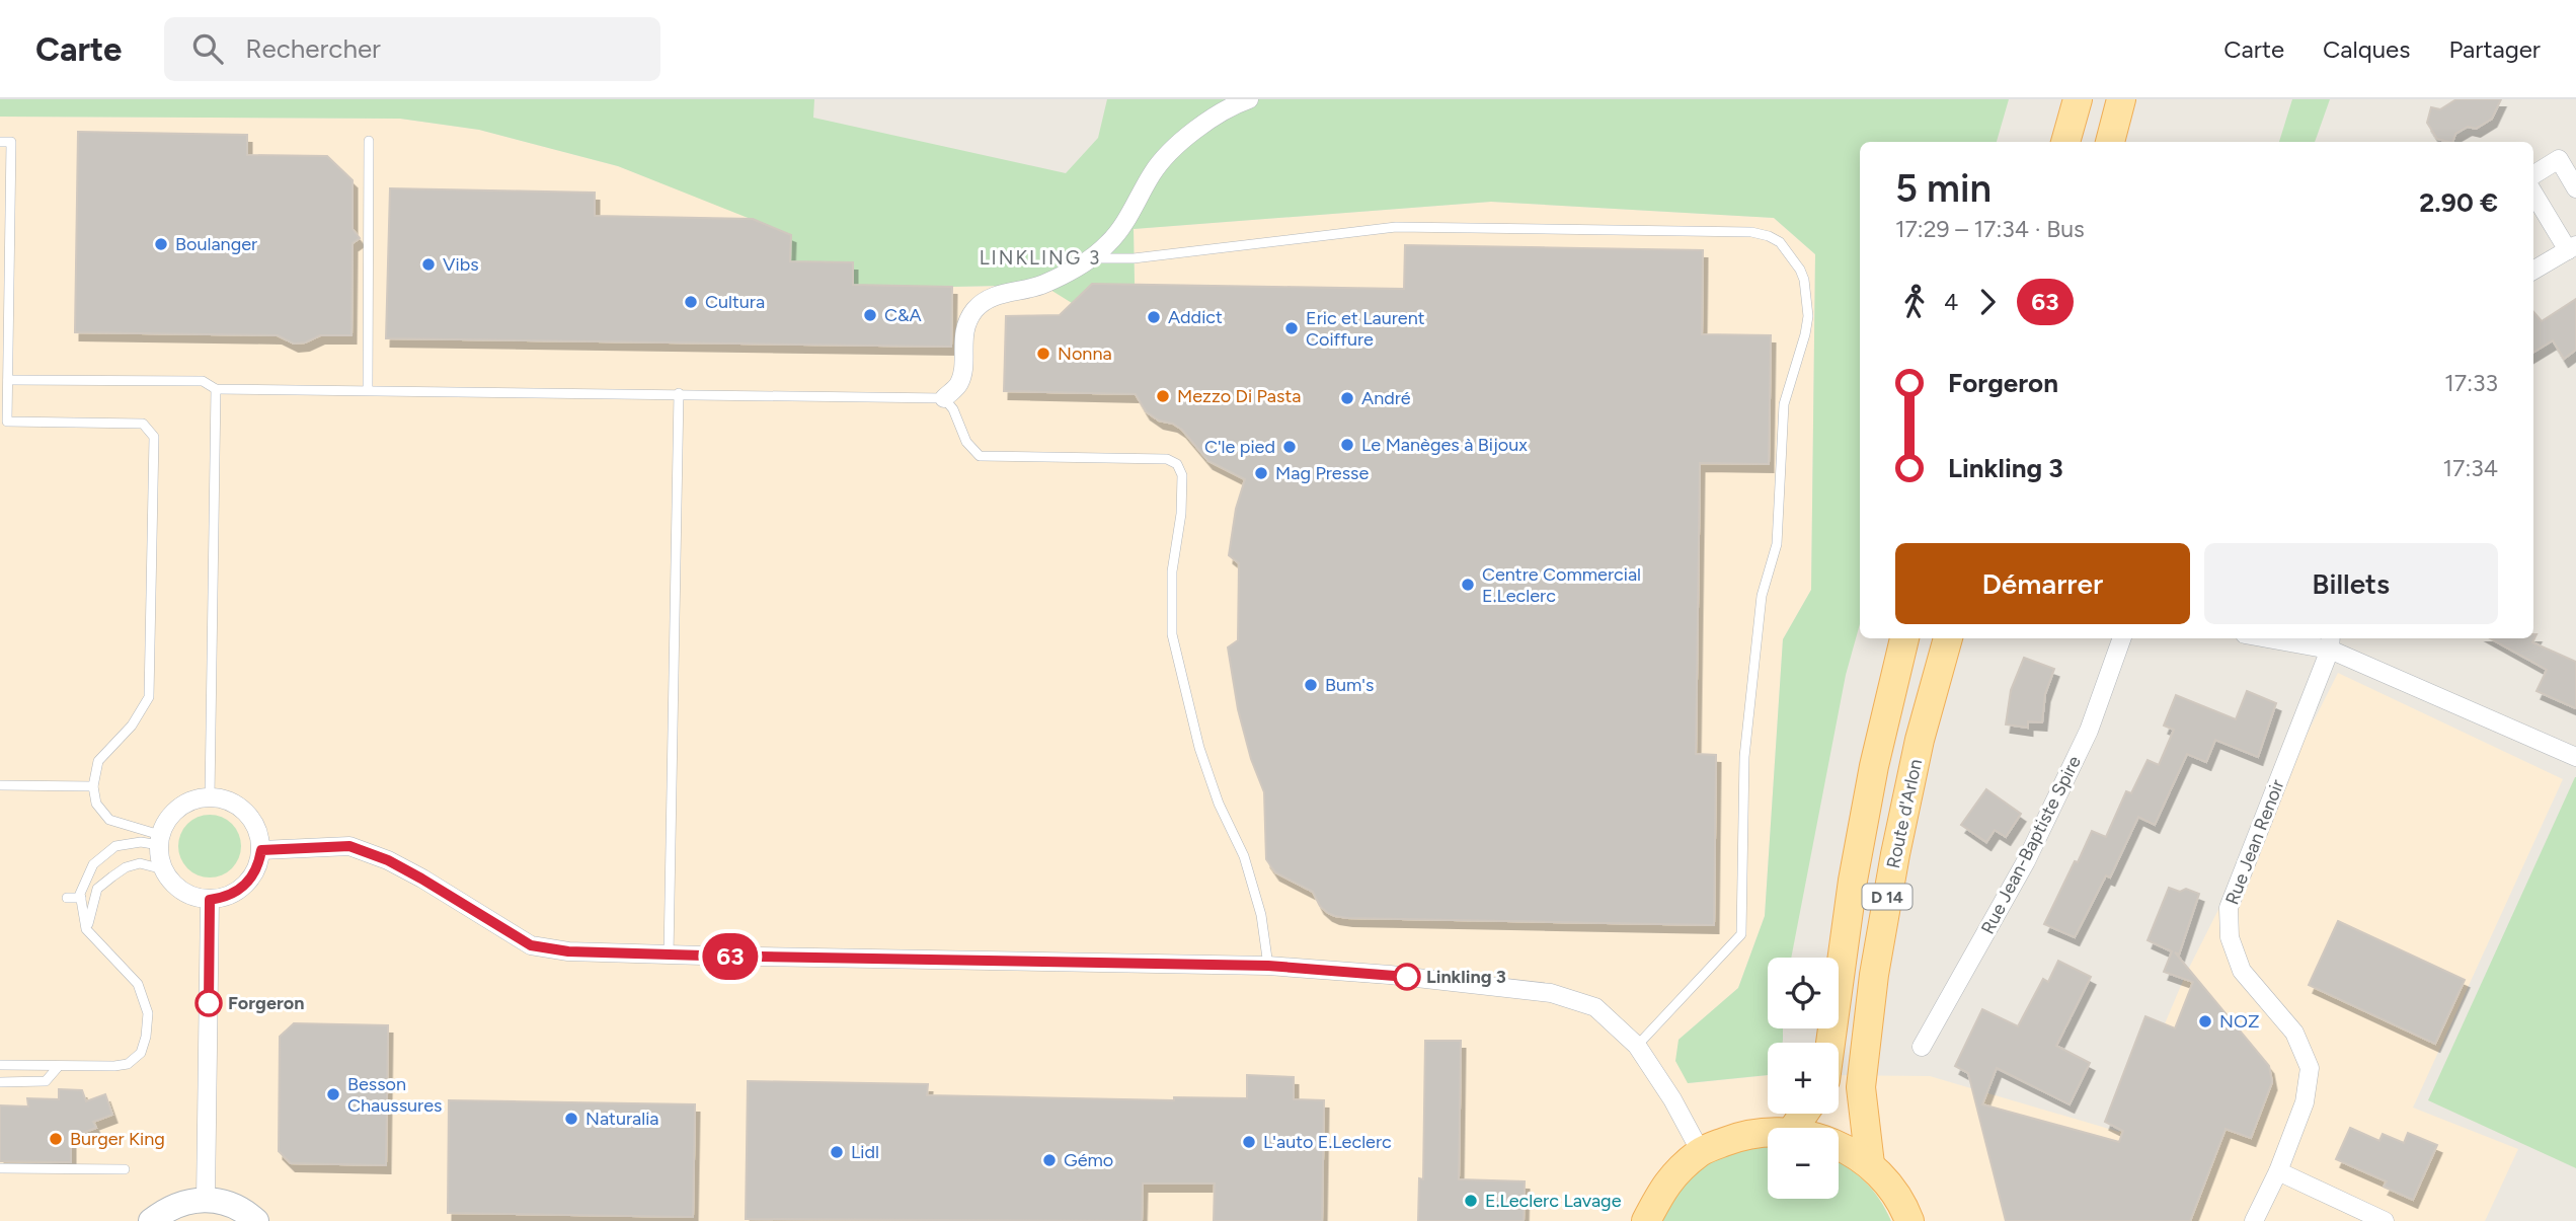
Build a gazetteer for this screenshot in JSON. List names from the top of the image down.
{
  "streets": {
    "main road": ["Route d'Arlon", "D 14"],
    "street": ["Rue Jean Renoir", "Rue Jean-Baptiste Spire"]
  },
  "districts": ["LINKLING 3"],
  "places": [
    "Boulanger",
    "Vibs",
    "Cultura",
    "C&A",
    "Addict",
    "Eric et Laurent Coiffure",
    "Nonna",
    "Mezzo Di Pasta",
    "André",
    "Le Manèges à Bijoux",
    "C'le pied",
    "Mag Presse",
    "Centre Commercial E.Leclerc",
    "Bum's",
    "Linkling 3",
    "Forgeron",
    "NOZ",
    "Besson Chaussures",
    "Naturalia",
    "Burger King",
    "L'auto E.Leclerc",
    "Lidl",
    "Gémo",
    "E.Leclerc Lavage"
  ],
  "lines": ["bus line 63"],
  "page": {
    "header": "Carte",
    "search": "Rechercher",
    "nav": ["Carte", "Calques", "Partager"],
    "on_map": "63",
    "heading": ["5 min", "17:29 – 17:34 · Bus", "2.90 €"],
    "legs": ["4", "63"],
    "list": [
      {
        "name": "Forgeron",
        "value": "17:33"
      },
      {
        "name": "Linkling 3",
        "value": "17:34"
      }
    ],
    "buttons": ["Démarrer", "Billets"],
    "map_buttons": ["+", "−"]
  }
}
